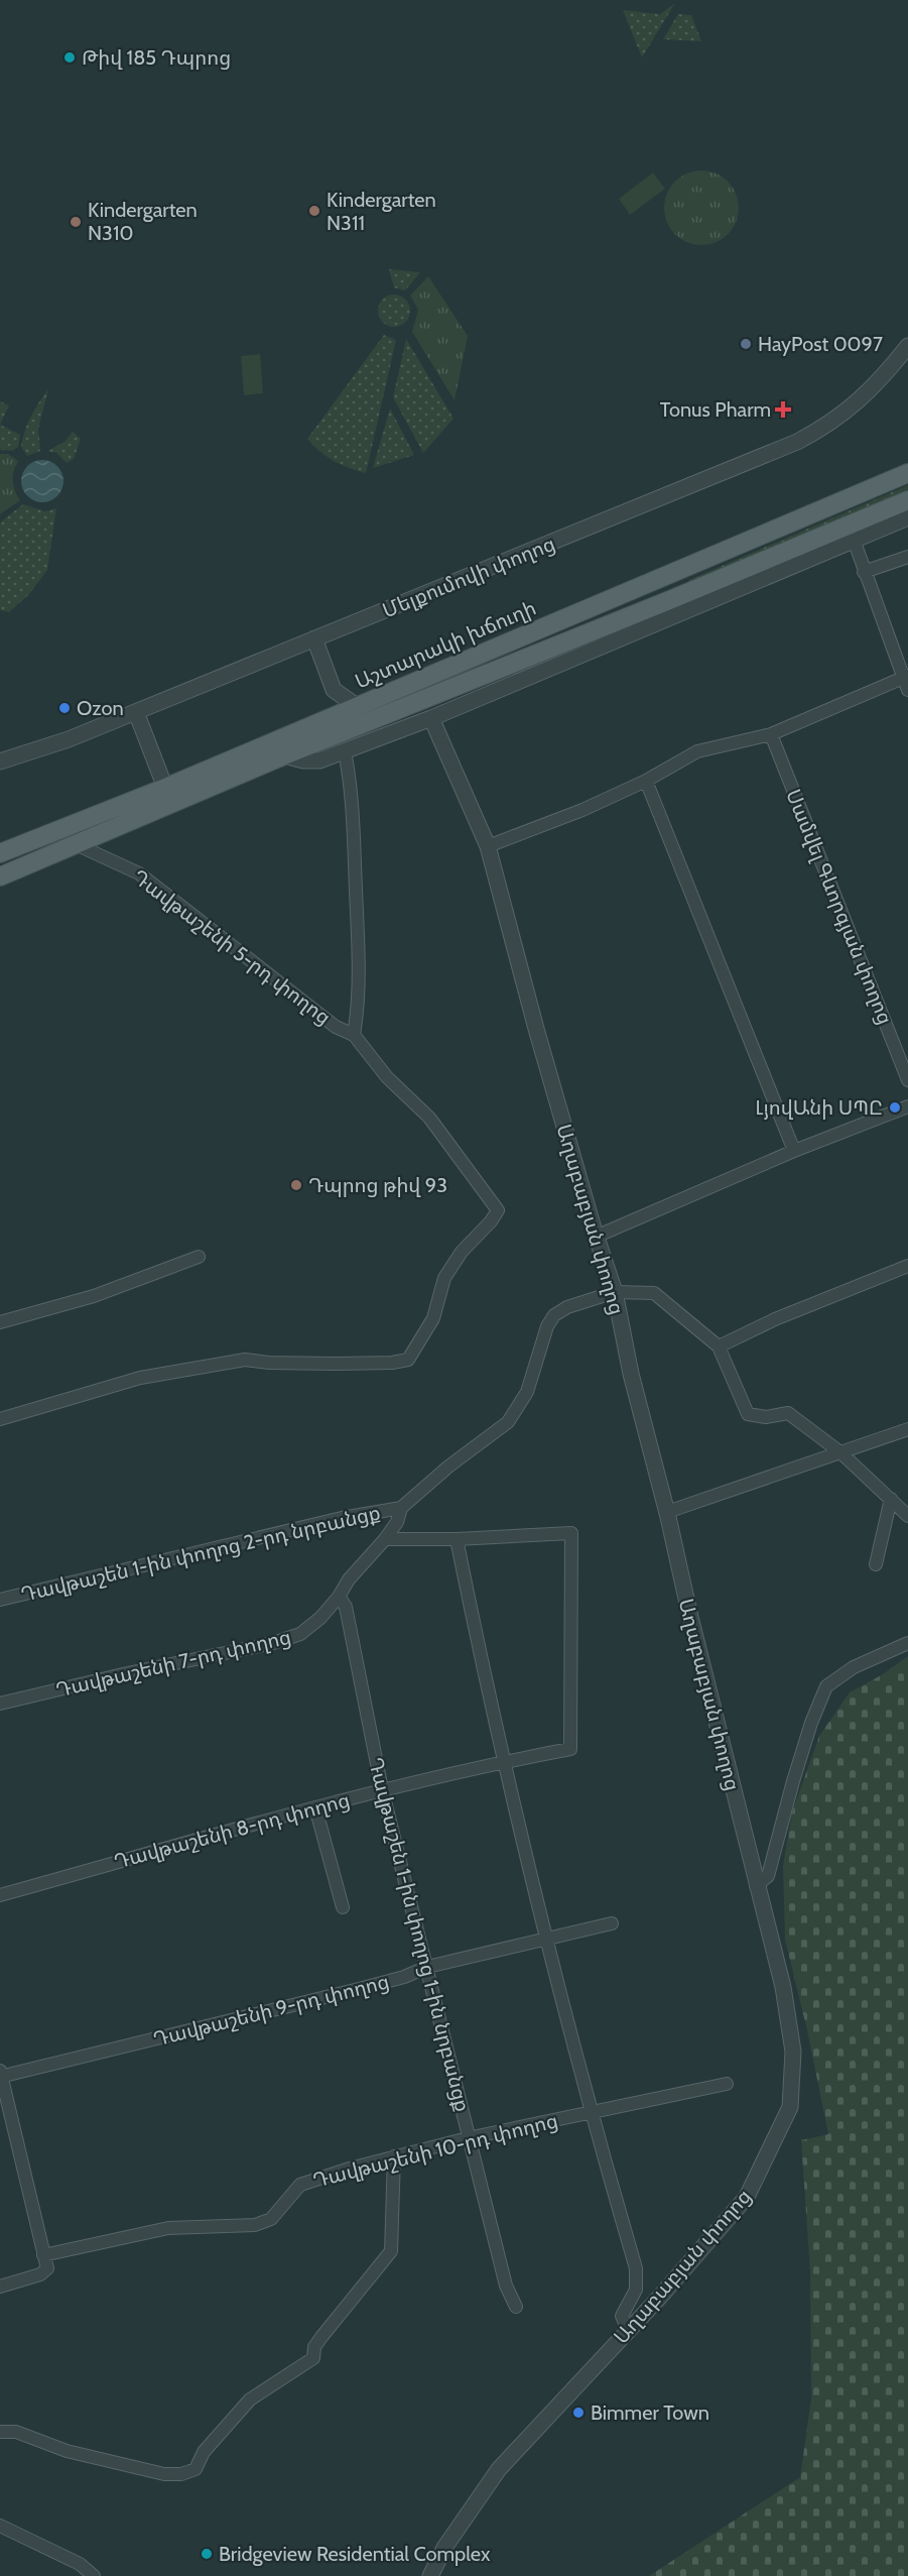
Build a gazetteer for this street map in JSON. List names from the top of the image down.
{
  "streets": {
    "main road": ["Աշտարակի խճուղի"],
    "street": [
      "Մելքումովի փողոց",
      "Սամվել Գևորգյան փողոց",
      "Դավթաշենի 5-րդ փողոց",
      "Աղաբաբյան փողոց",
      "Դավթաշեն 1-ին փողոց 2-րդ նրբանցք",
      "Դավթաշենի 7-րդ փողոց",
      "Դավթաշենի 8-րդ փողոց",
      "Դավթաշեն 1-ին փողոց 1-ին նրբանցք",
      "Դավթաշենի 9-րդ փողոց",
      "Դավթաշենի 10-րդ փողոց"
    ]
  },
  "crossings": [
    ["Աշտարակի խճուղի", "Դավթաշենի 5-րդ փողոց"],
    ["Աղաբաբյան փողոց", "Դավթաշենի 7-րդ փողոց"],
    ["Դավթաշեն 1-ին փողոց 2-րդ նրբանցք", "Դավթաշենի 7-րդ փողոց"],
    ["Դավթաշենի 7-րդ փողոց", "Դավթաշեն 1-ին փողոց 1-ին նրբանցք"],
    ["Դավթաշենի 8-րդ փողոց", "Դավթաշեն 1-ին փողոց 1-ին նրբանցք"],
    ["Դավթաշեն 1-ին փողոց 1-ին նրբանցք", "Դավթաշենի 9-րդ փողոց"],
    ["Դավթաշեն 1-ին փողոց 1-ին նրբանցք", "Դավթաշենի 10-րդ փողոց"]
  ],
  "places": {
    "other": [
      "Թիվ 185 Դպրոց",
      "Kindergarten N311",
      "Kindergarten N310",
      "HayPost 0097",
      "Ozon",
      "ԼյովԱնի ՍՊԸ",
      "Դպրոց թիվ 93",
      "Bimmer Town",
      "Bridgeview Residential Complex"
    ],
    "health": ["Tonus Pharm"]
  }
}
